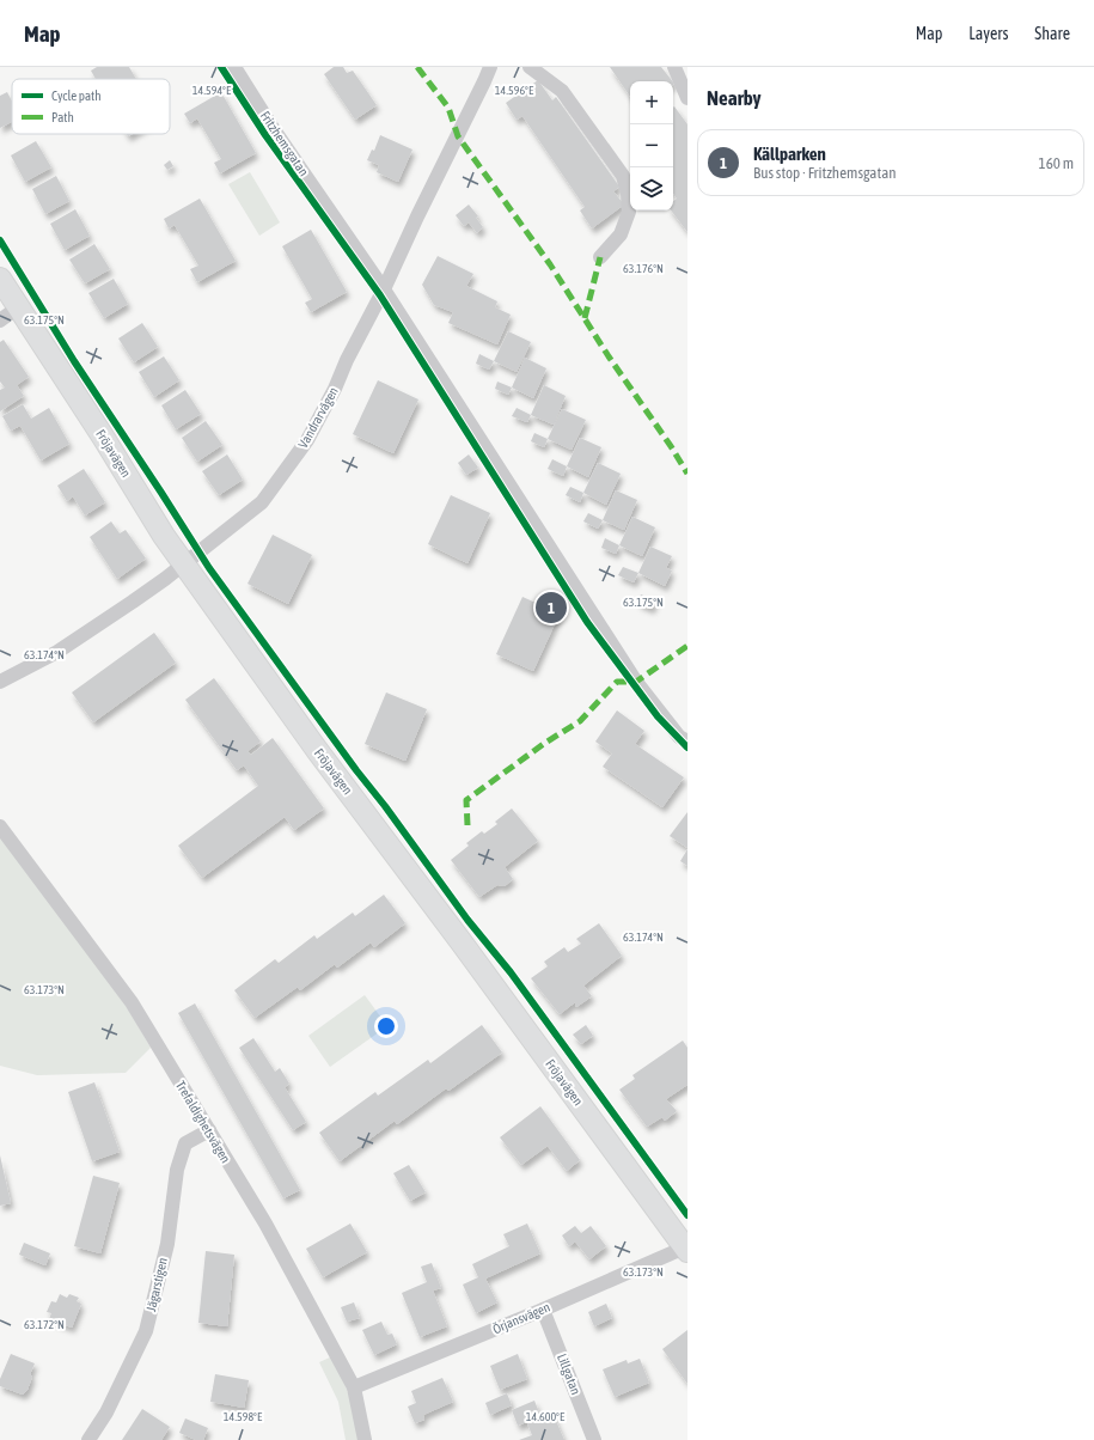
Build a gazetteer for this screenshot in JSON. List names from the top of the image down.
{
  "streets": {
    "street": [
      "Fritzhemsgatan",
      "Vandrarvägen",
      "Fröjavägen",
      "Trefaldighetsvägen",
      "Jägarstigen",
      "Örjansvägen",
      "Lillgatan"
    ]
  },
  "crossings": [
    ["Fritzhemsgatan", "Vandrarvägen"],
    ["Vandrarvägen", "Fröjavägen"],
    ["Fröjavägen", "Örjansvägen"],
    ["Trefaldighetsvägen", "Jägarstigen"],
    ["Trefaldighetsvägen", "Örjansvägen"],
    ["Örjansvägen", "Lillgatan"]
  ],
  "legend": ["Cycle path", "Path"],
  "page": {
    "header": "Map",
    "nav": ["Map", "Layers", "Share"],
    "heading": "Nearby",
    "map_buttons": ["+", "−"],
    "list": [
      {
        "mark": "1",
        "name": "Källparken",
        "note": "Bus stop · Fritzhemsgatan",
        "value": "160 m"
      }
    ],
    "pins": "1"
  },
  "coordinates": [
    "14.594°E",
    "14.596°E",
    "63.176°N",
    "63.175°N",
    "63.174°N",
    "63.173°N",
    "63.172°N",
    "14.598°E",
    "14.600°E"
  ]
}
